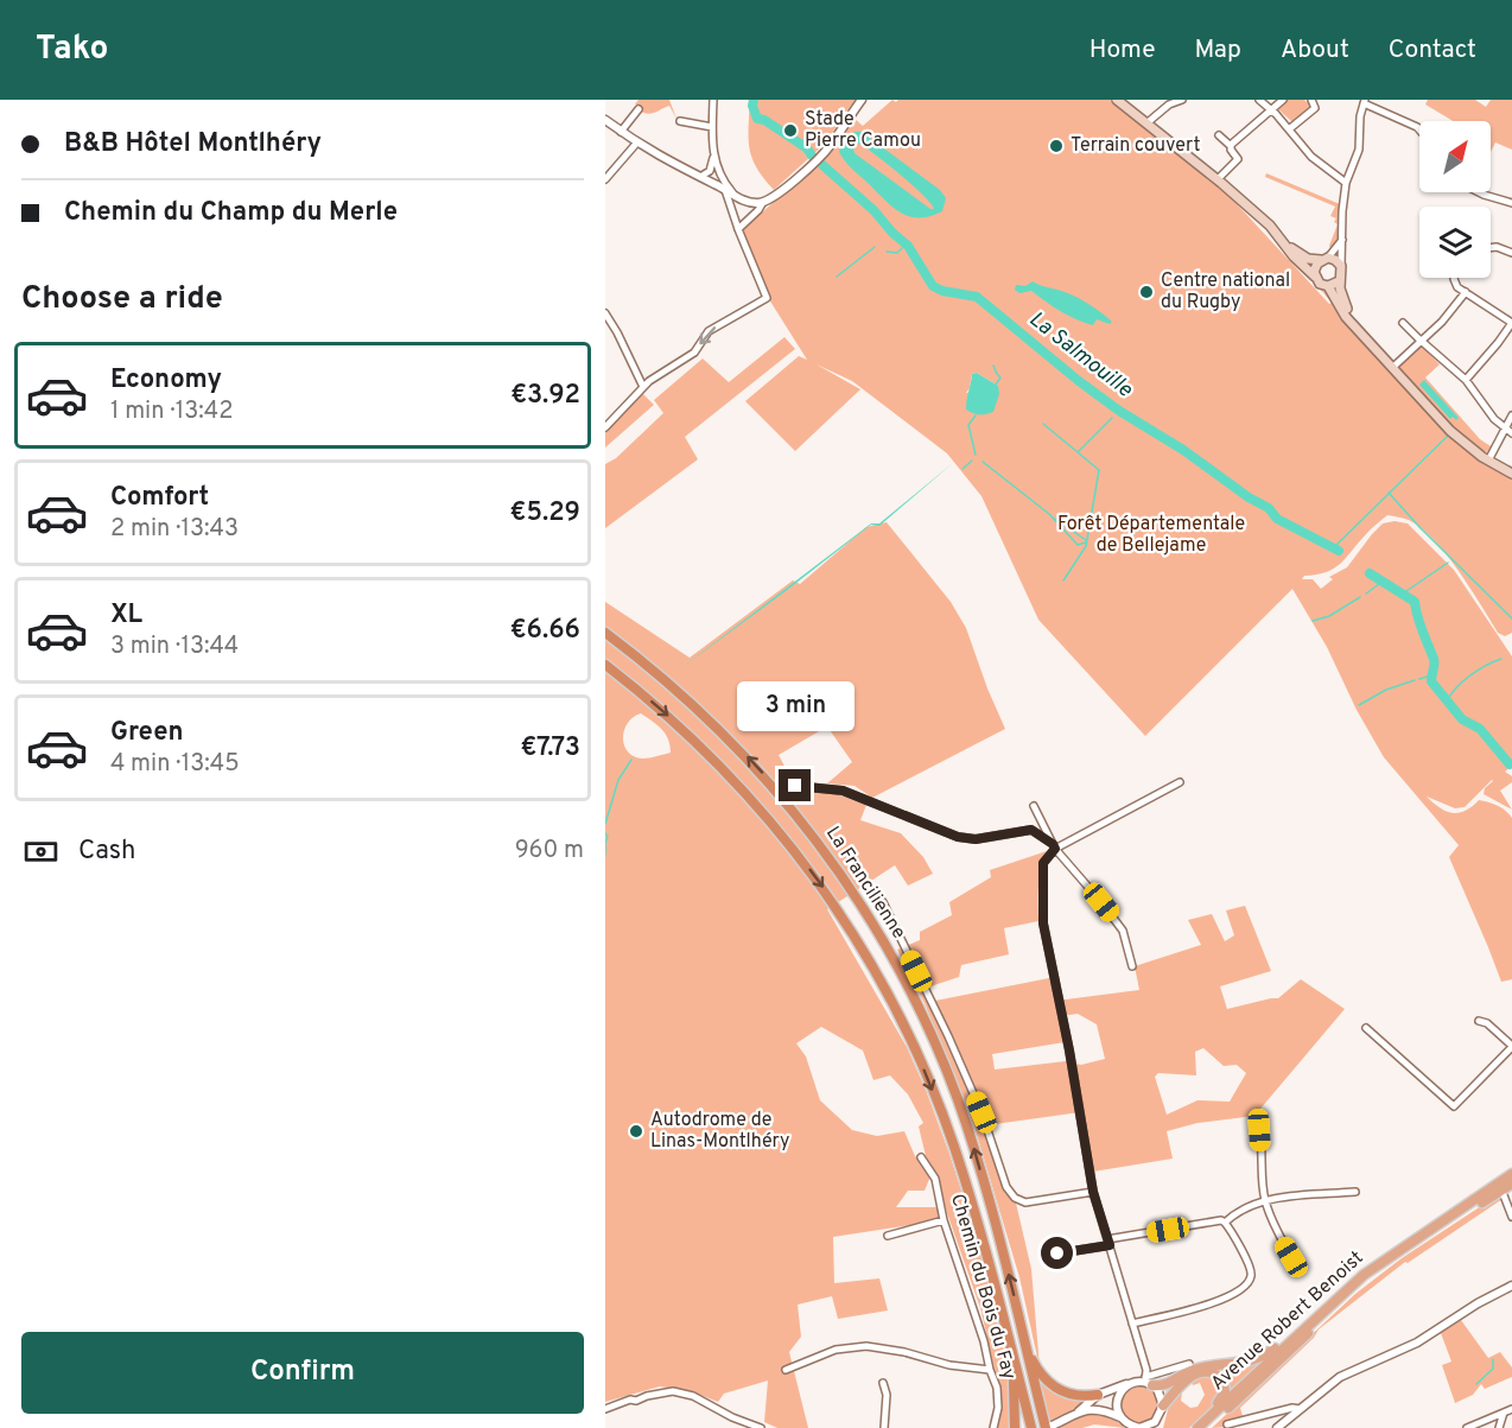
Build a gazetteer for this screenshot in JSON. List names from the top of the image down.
{
  "streets": {
    "highway": ["La Francilienne"],
    "main road": ["Avenue Robert Benoist"],
    "street": ["Chemin du Bois du Fay"]
  },
  "water": ["La Salmouille"],
  "parks": ["Forêt Départementale de Bellejame"],
  "places": [
    "Stade Pierre Camou",
    "Terrain couvert",
    "Centre national du Rugby",
    "Autodrome de Linas-Montlhéry"
  ],
  "north": "top right",
  "page": {
    "header": "Tako",
    "nav": [
      "Home",
      "Map",
      "About",
      "Contact"
    ],
    "banner": ["B&B Hôtel Montlhéry", "Chemin du Champ du Merle"],
    "heading": "Choose a ride",
    "list": [
      {
        "name": "Economy",
        "note": "1 min · 13:42",
        "value": "€3.92"
      },
      {
        "name": "Comfort",
        "note": "2 min · 13:43",
        "value": "€5.29"
      },
      {
        "name": "XL",
        "note": "3 min · 13:44",
        "value": "€6.66"
      },
      {
        "name": "Green",
        "note": "4 min · 13:45",
        "value": "€7.73"
      }
    ],
    "bubble": "3 min",
    "pay": ["Cash", "960 m"],
    "buttons": "Confirm"
  }
}
